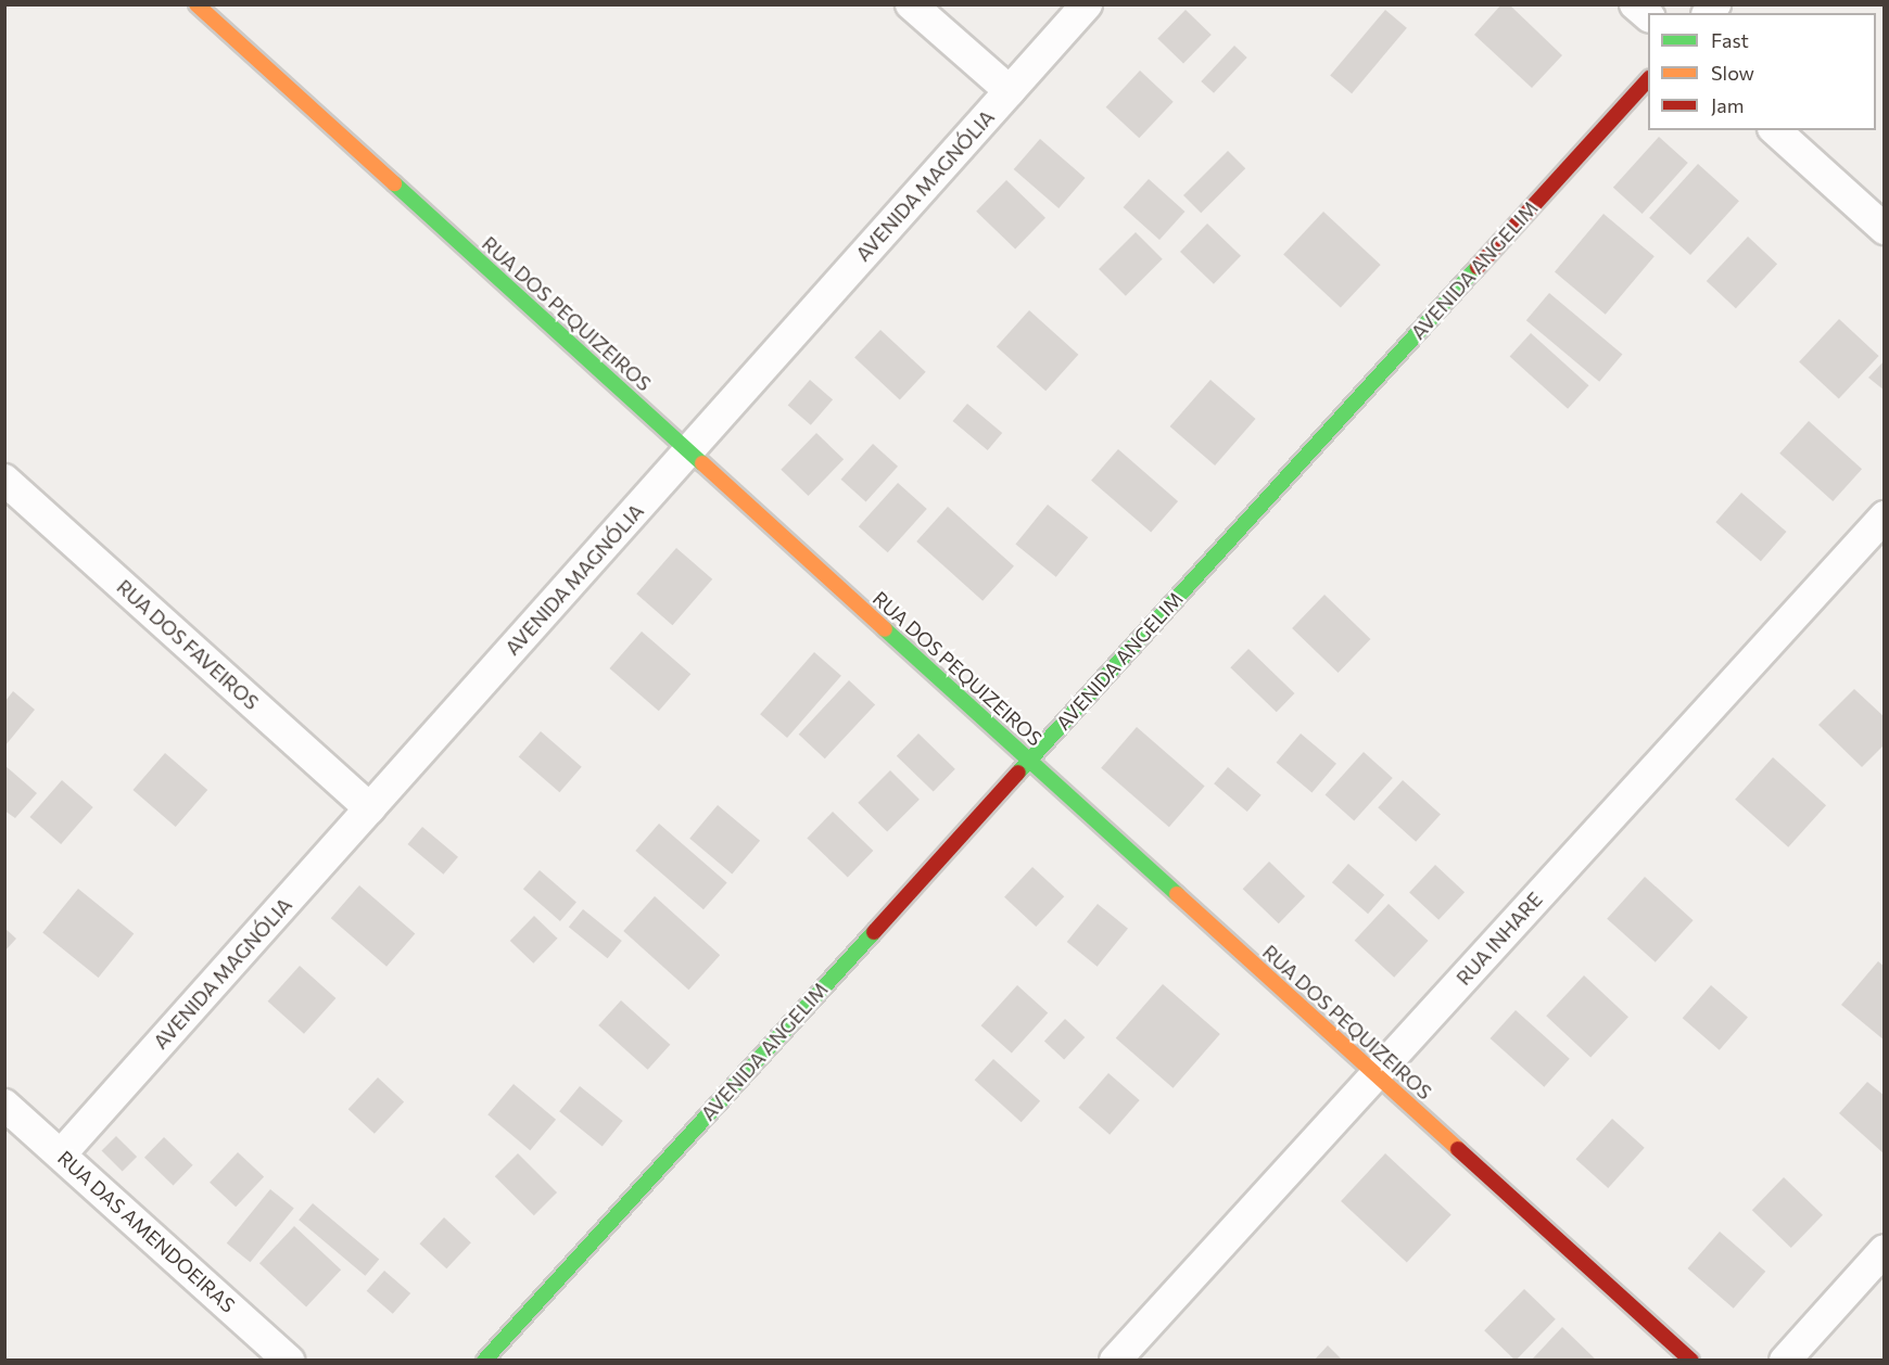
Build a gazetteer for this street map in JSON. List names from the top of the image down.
{
  "streets": {
    "street": [
      "AVENIDA MAGNÓLIA",
      "AVENIDA ANGELIM",
      "RUA DOS PEQUIZEIROS",
      "RUA DOS FAVEIROS",
      "RUA INHARE",
      "RUA DAS AMENDOEIRAS"
    ]
  },
  "crossings": [
    ["AVENIDA MAGNÓLIA", "RUA DOS PEQUIZEIROS"],
    ["AVENIDA MAGNÓLIA", "RUA DOS FAVEIROS"],
    ["AVENIDA MAGNÓLIA", "RUA DAS AMENDOEIRAS"],
    ["AVENIDA ANGELIM", "RUA DOS PEQUIZEIROS"],
    ["RUA DOS PEQUIZEIROS", "RUA INHARE"]
  ],
  "legend": ["Fast", "Slow", "Jam"]
}
